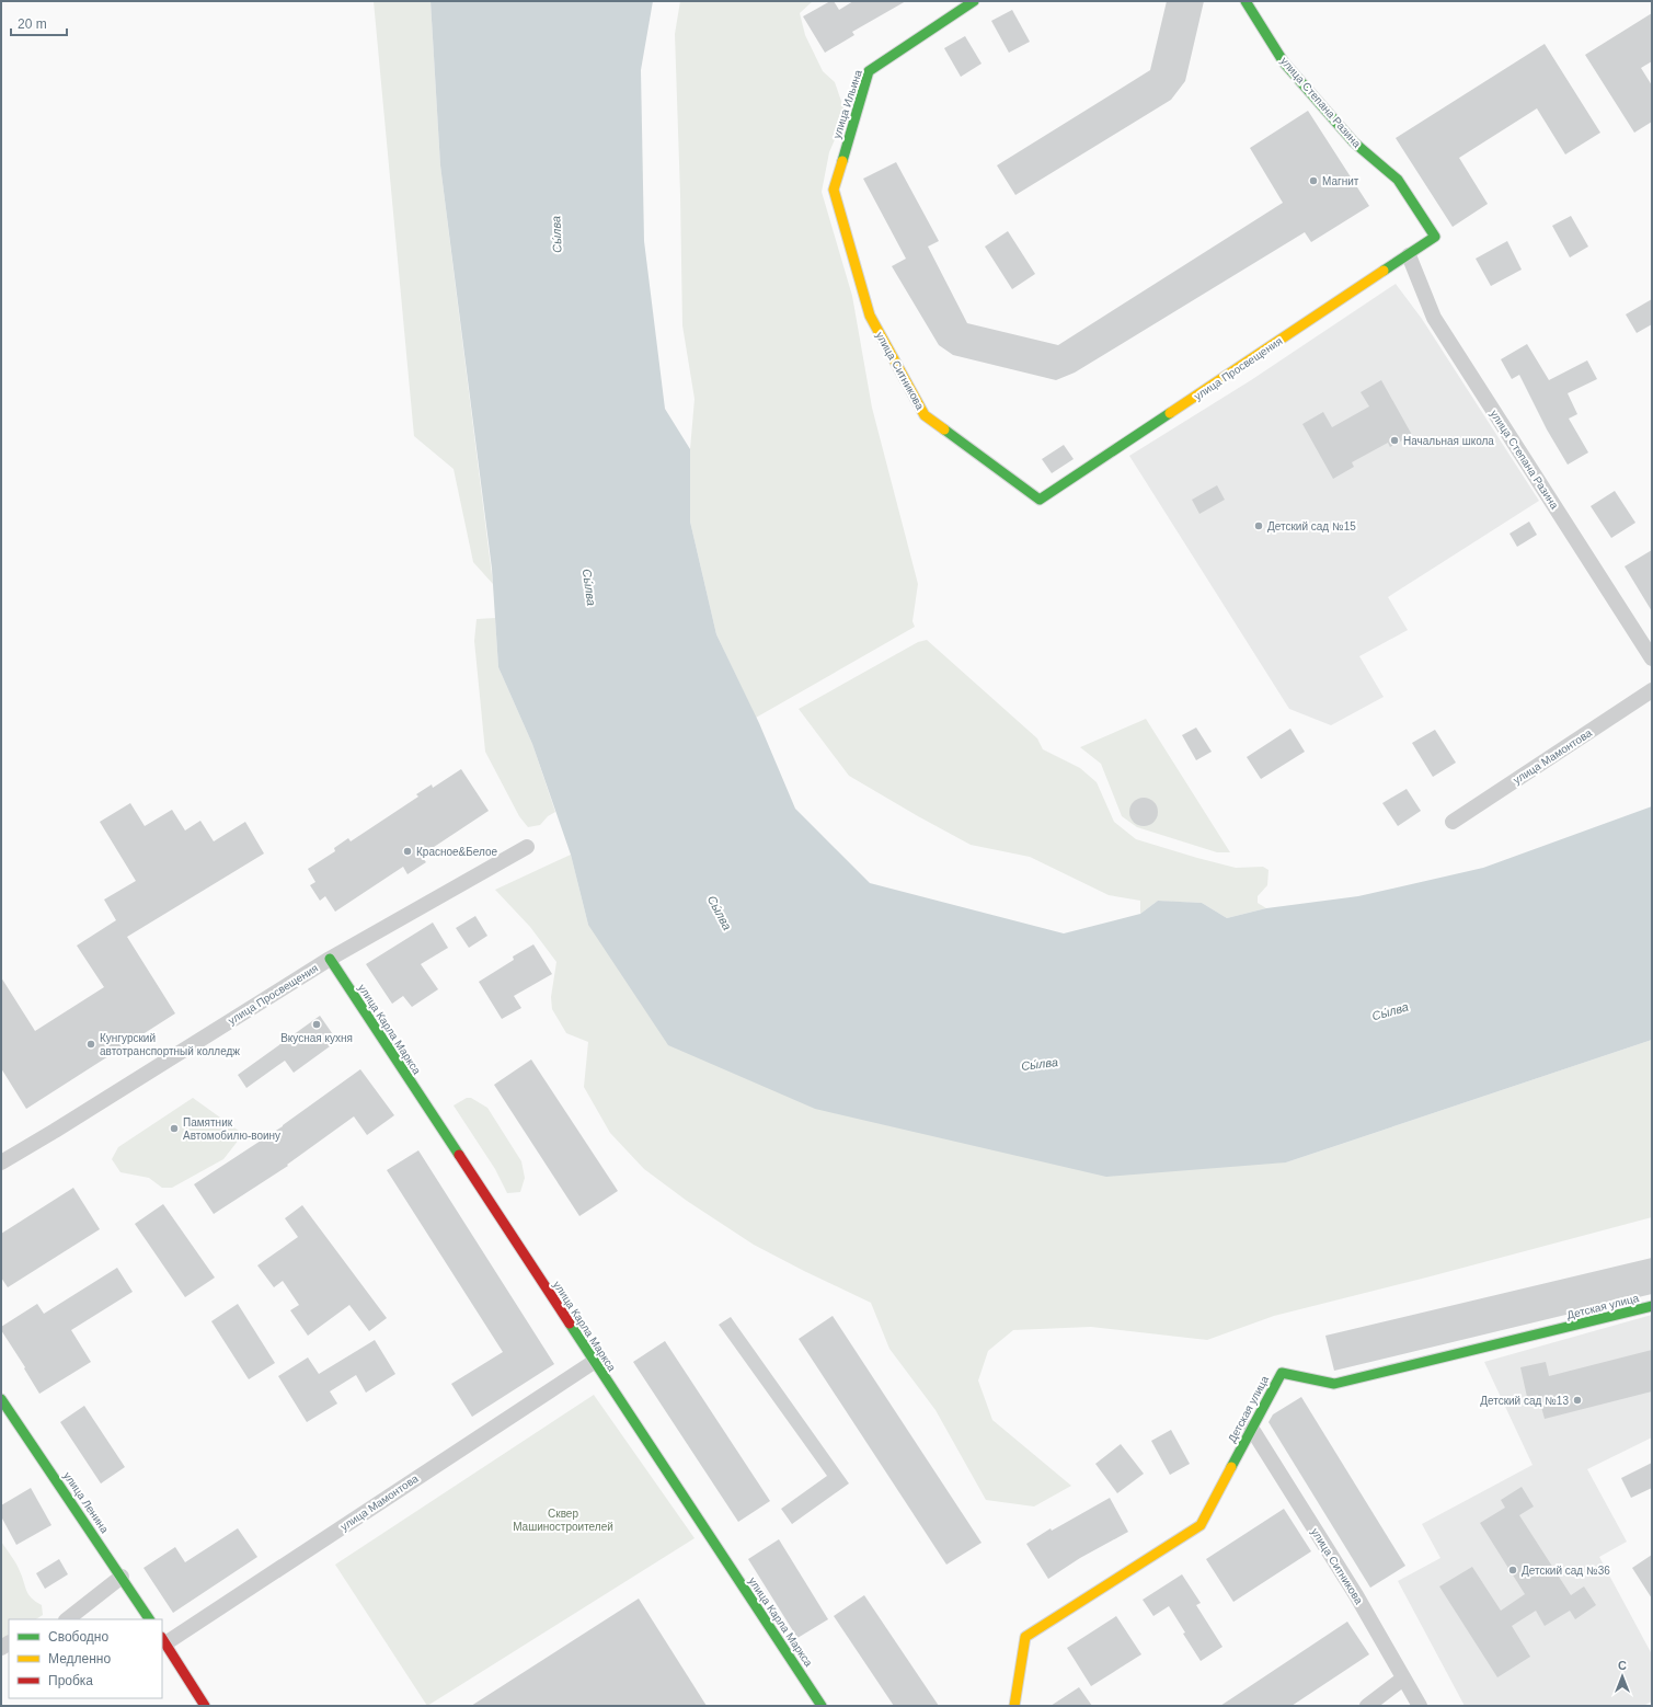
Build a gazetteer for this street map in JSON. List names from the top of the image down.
{
  "streets": {
    "street": [
      "улица Степана Разина",
      "улица Ильина",
      "улица Просвещения",
      "улица Ситникова",
      "улица Мамонтова",
      "улица Карла Маркса",
      "Детская улица",
      "улица Ленина"
    ]
  },
  "crossings": [
    ["улица Степана Разина", "улица Просвещения"],
    ["улица Ильина", "улица Ситникова"],
    ["улица Просвещения", "улица Ситникова"],
    ["улица Просвещения", "улица Карла Маркса"],
    ["улица Ситникова", "Детская улица"],
    ["улица Мамонтова", "улица Карла Маркса"]
  ],
  "water": ["Сы́лва"],
  "parks": ["Сквер Машиностроителей"],
  "places": [
    "Магнит",
    "Начальная школа",
    "Детский сад №15",
    "Красное&Белое",
    "Вкусная кухня",
    "Кунгурский автотранспортный колледж",
    "Памятник Автомобилю-воину",
    "Детский сад №13",
    "Детский сад №36"
  ],
  "legend": ["Свободно", "Медленно", "Пробка"],
  "scale_bar": "20 m",
  "north": "top"
}
